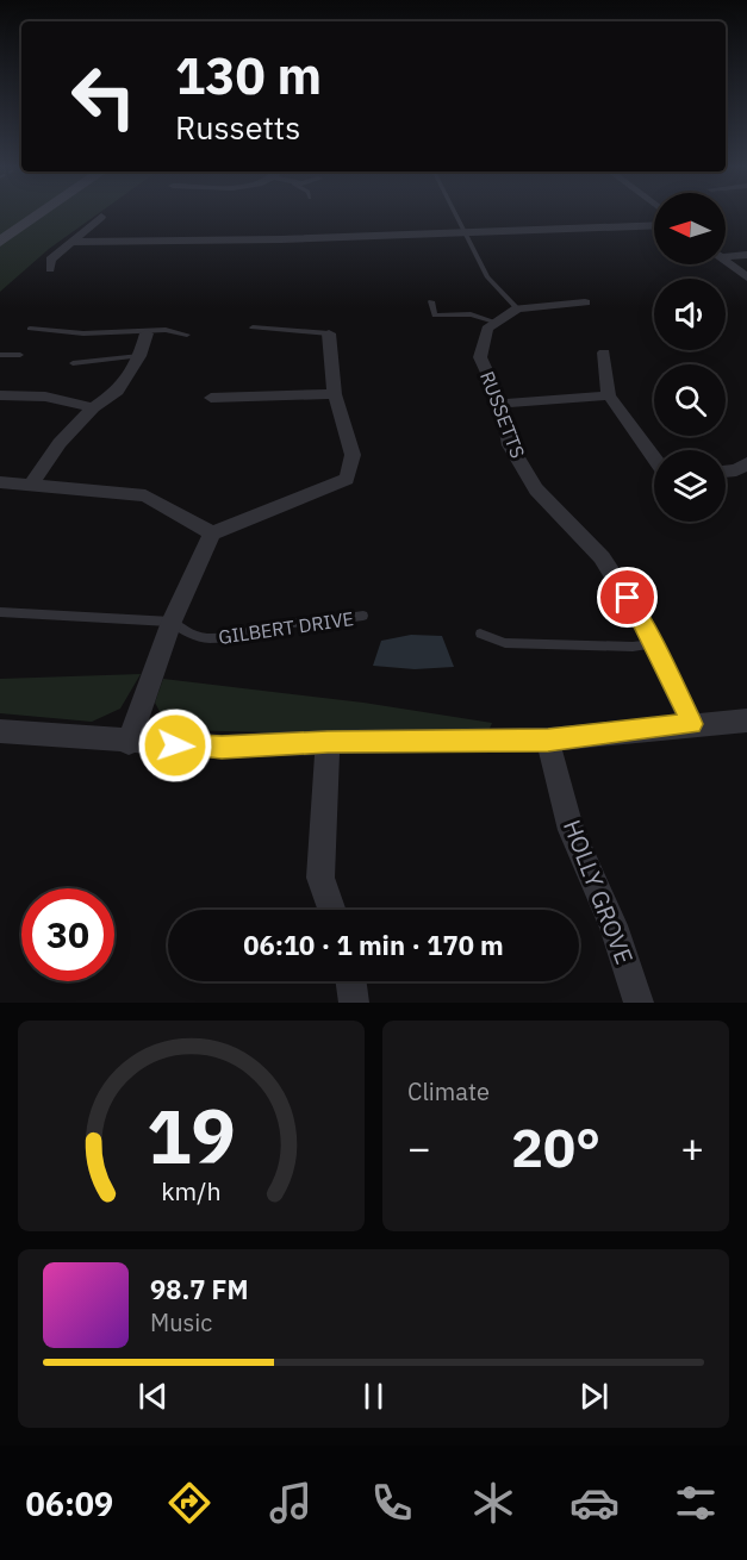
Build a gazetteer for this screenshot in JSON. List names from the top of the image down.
{
  "streets": {
    "street": ["RUSSETTS", "HOLLY GROVE"],
    "lane": ["GILBERT DRIVE"]
  },
  "north": "left",
  "page": {
    "turn": ["130 m", "Russetts"],
    "limit": "30",
    "trip": "06:10 · 1 min · 170 m",
    "tile": "Climate",
    "heat": ["−", "20°", "+"],
    "song": ["98.7 FM", "Music"],
    "tabs": "06:09",
    "gauge": ["19", "km/h"]
  }
}
